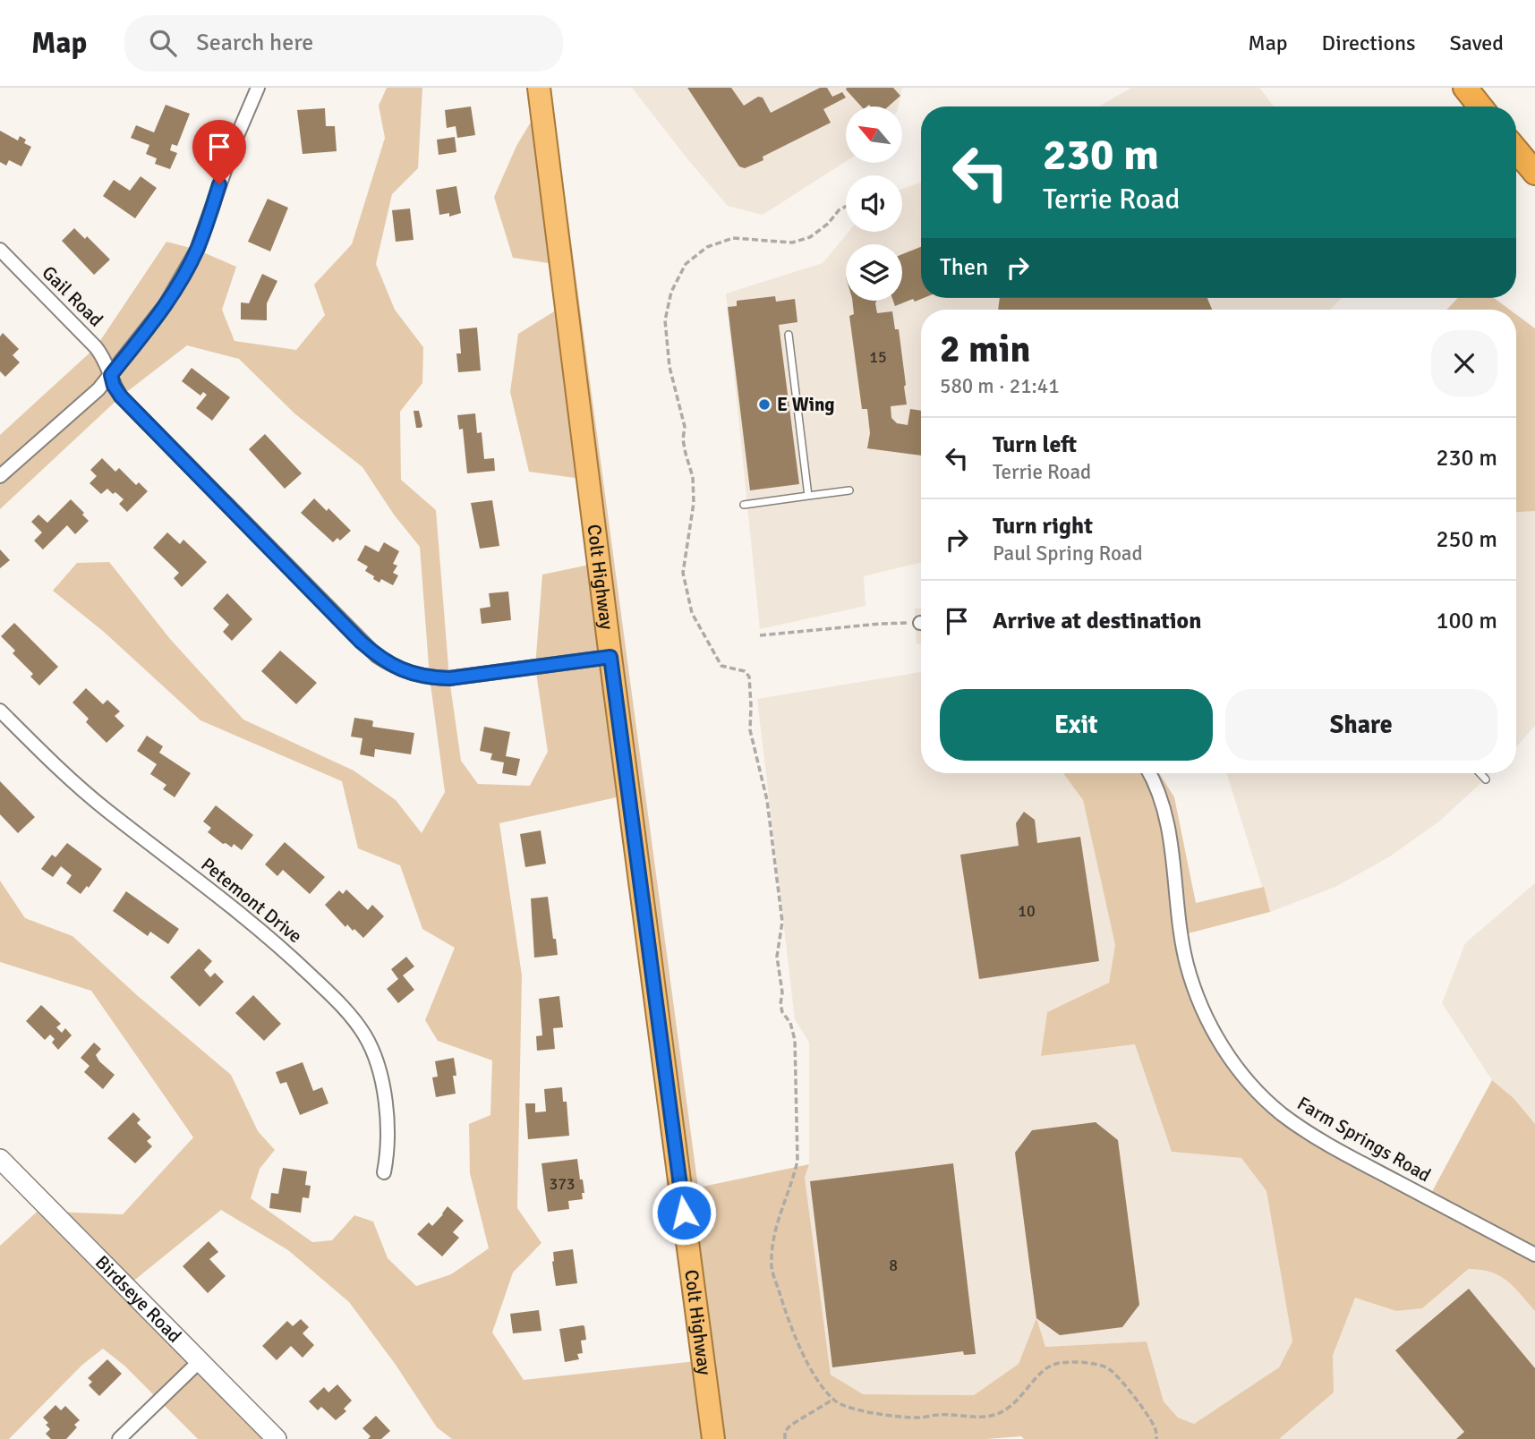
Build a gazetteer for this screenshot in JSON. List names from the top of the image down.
{
  "streets": {
    "highway": ["Colt Highway"],
    "main road": ["Birdseye Road"],
    "street": ["Gail Road", "Petemont Drive", "Farm Springs Road"]
  },
  "crossings": [
    ["Gail Road", "Colt Highway"]
  ],
  "places": ["E Wing"],
  "house_numbers": [
    "15",
    "10",
    "373",
    "8"
  ],
  "north": "top left",
  "page": {
    "header": "Map",
    "search": "Search here",
    "nav": ["Map", "Directions", "Saved"],
    "turn": ["230 m", "Terrie Road"],
    "then": "Then",
    "heading": ["2 min", "580 m · 21:41"],
    "list": [
      {
        "name": "Turn left",
        "note": "Terrie Road",
        "value": "230 m"
      },
      {
        "name": "Turn right",
        "note": "Paul Spring Road",
        "value": "250 m"
      },
      {
        "name": "Arrive at destination",
        "value": "100 m"
      }
    ],
    "buttons": ["Exit", "Share"]
  }
}
